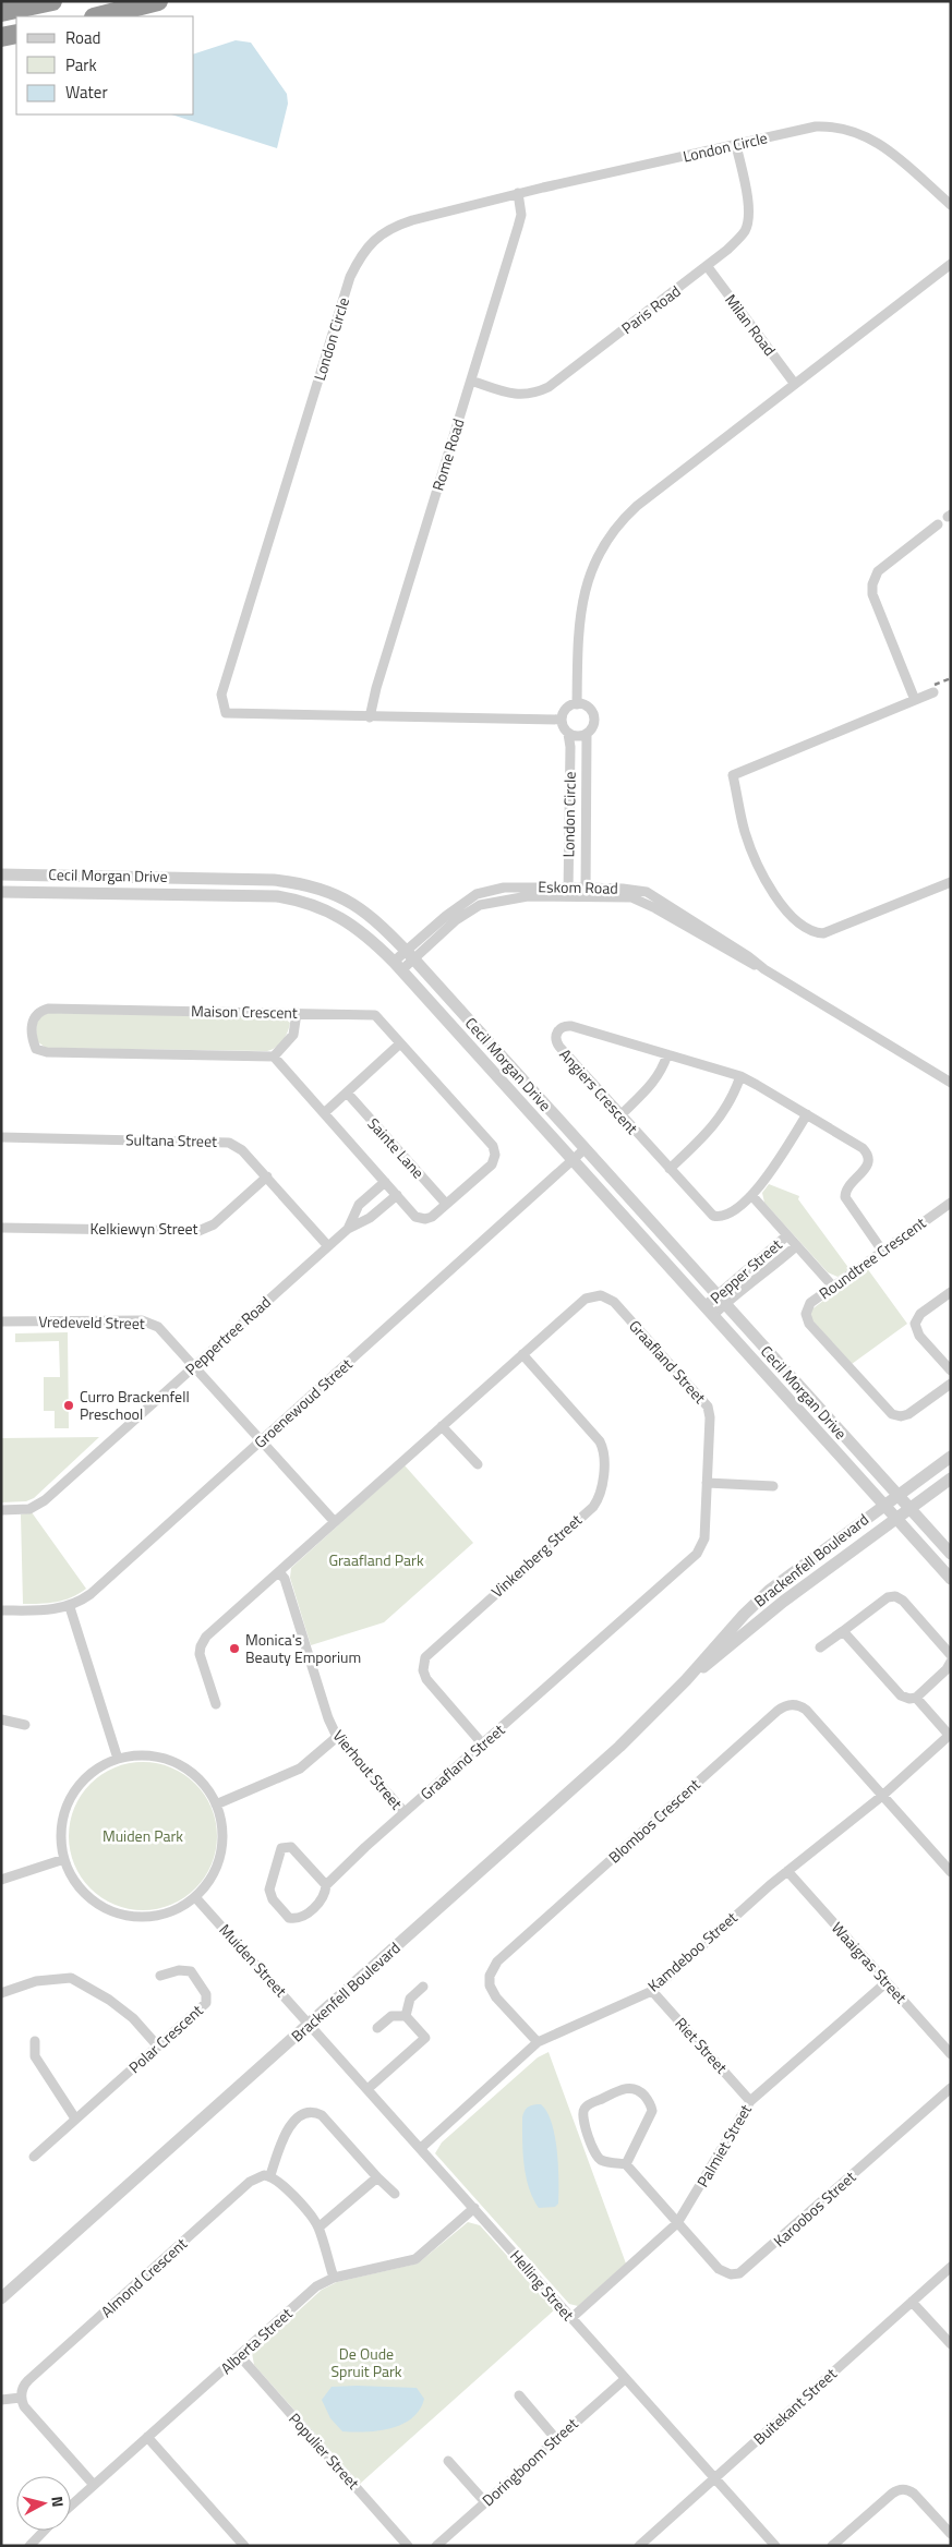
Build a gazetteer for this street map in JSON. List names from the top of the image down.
{
  "streets": {
    "street": [
      "London Circle",
      "Paris Road",
      "Milan Road",
      "Rome Road",
      "Cecil Morgan Drive",
      "Eskom Road",
      "Maison Crescent",
      "Angiers Crescent",
      "Sultana Street",
      "Sainte Lane",
      "Kelkiewyn Street",
      "Roundtree Crescent",
      "Pepper Street",
      "Vredeveld Street",
      "Peppertree Road",
      "Graafland Street",
      "Groenewoud Street",
      "Vinkenberg Street",
      "Brackenfell Boulevard",
      "Vierhout Street",
      "Blombos Crescent",
      "Kamdeboo Street",
      "Muiden Street",
      "Waaigras Street",
      "Polar Crescent",
      "Riet Street",
      "Palmiet Street",
      "Karoobos Street",
      "Almond Crescent",
      "Helling Street",
      "Alberta Street",
      "Buitekant Street",
      "Populier Street",
      "Doringboom Street"
    ]
  },
  "crossings": [
    ["London Circle", "Paris Road"],
    ["London Circle", "Rome Road"],
    ["London Circle", "Eskom Road"],
    ["Paris Road", "Milan Road"],
    ["Paris Road", "Rome Road"],
    ["Cecil Morgan Drive", "Eskom Road"],
    ["Cecil Morgan Drive", "Pepper Street"],
    ["Cecil Morgan Drive", "Groenewoud Street"],
    ["Cecil Morgan Drive", "Brackenfell Boulevard"],
    ["Maison Crescent", "Sainte Lane"],
    ["Angiers Crescent", "Roundtree Crescent"],
    ["Angiers Crescent", "Pepper Street"],
    ["Sultana Street", "Kelkiewyn Street"],
    ["Sultana Street", "Peppertree Road"],
    ["Roundtree Crescent", "Pepper Street"],
    ["Vredeveld Street", "Peppertree Road"],
    ["Vredeveld Street", "Graafland Street"],
    ["Vredeveld Street", "Groenewoud Street"],
    ["Graafland Street", "Vinkenberg Street"],
    ["Graafland Street", "Vierhout Street"],
    ["Brackenfell Boulevard", "Muiden Street"],
    ["Brackenfell Boulevard", "Helling Street"],
    ["Blombos Crescent", "Kamdeboo Street"],
    ["Kamdeboo Street", "Waaigras Street"],
    ["Kamdeboo Street", "Riet Street"],
    ["Kamdeboo Street", "Helling Street"],
    ["Muiden Street", "Helling Street"],
    ["Waaigras Street", "Palmiet Street"],
    ["Riet Street", "Palmiet Street"],
    ["Palmiet Street", "Karoobos Street"],
    ["Palmiet Street", "Helling Street"],
    ["Helling Street", "Alberta Street"],
    ["Helling Street", "Buitekant Street"],
    ["Helling Street", "Doringboom Street"],
    ["Alberta Street", "Populier Street"]
  ],
  "parks": ["Graafland Park", "Muiden Park", "De Oude Spruit Park"],
  "places": ["Curro Brackenfell Preschool", "Monica's Beauty Emporium"],
  "legend": ["Road", "Park", "Water"],
  "north": "right"
}
